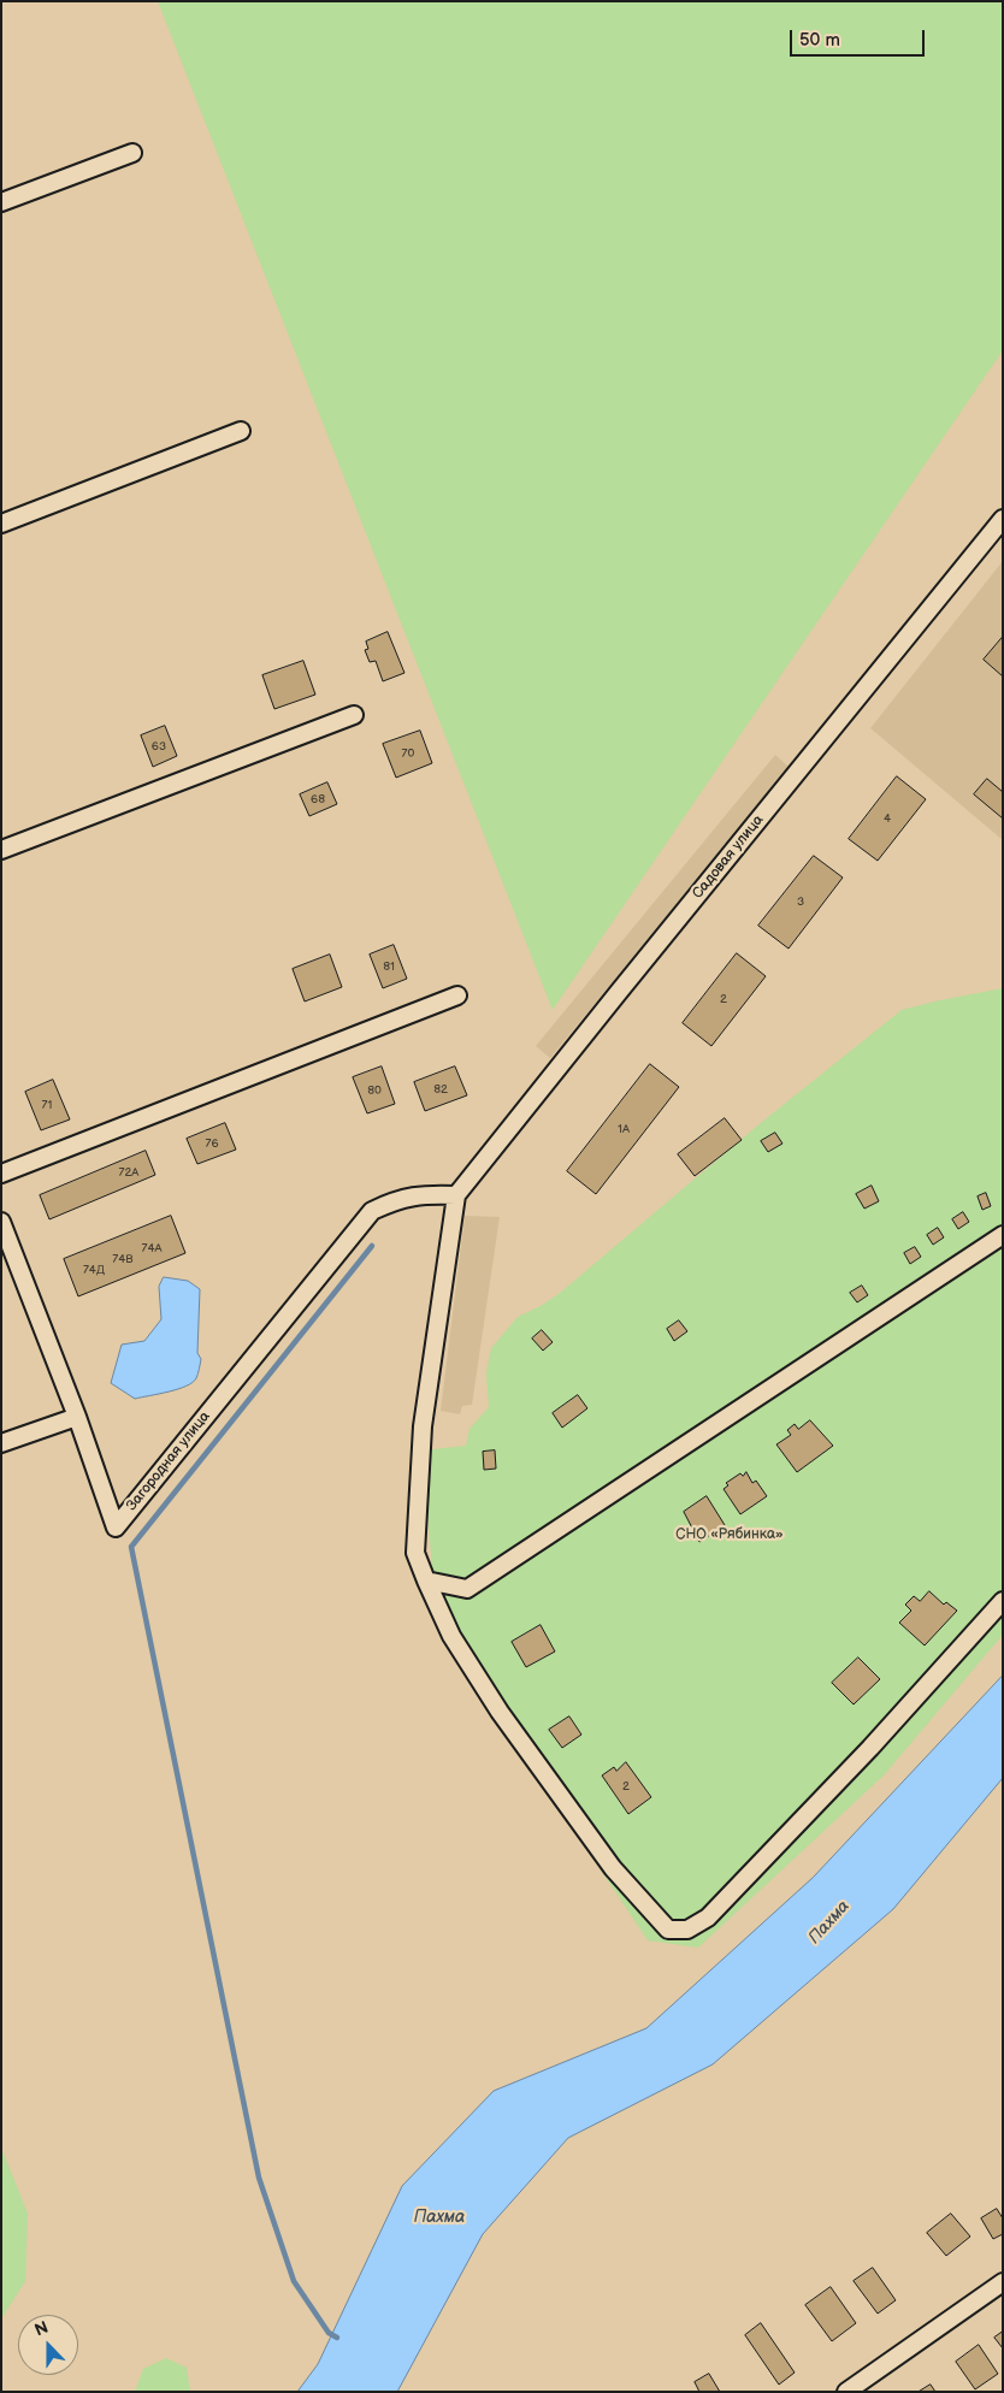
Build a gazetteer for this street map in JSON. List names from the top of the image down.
{
  "streets": {
    "street": ["Садовая улица", "Загородная улица"]
  },
  "crossings": [
    ["Садовая улица", "Загородная улица"]
  ],
  "water": ["Пахма"],
  "parks": ["СНО «Рябинка»"],
  "house_numbers": [
    "63",
    "70",
    "68",
    "4",
    "3",
    "81",
    "2",
    "82",
    "80",
    "71",
    "1А",
    "76",
    "72А",
    "74А",
    "74В",
    "74Д",
    "2"
  ],
  "scale_bar": "50 m",
  "north": "top"
}
